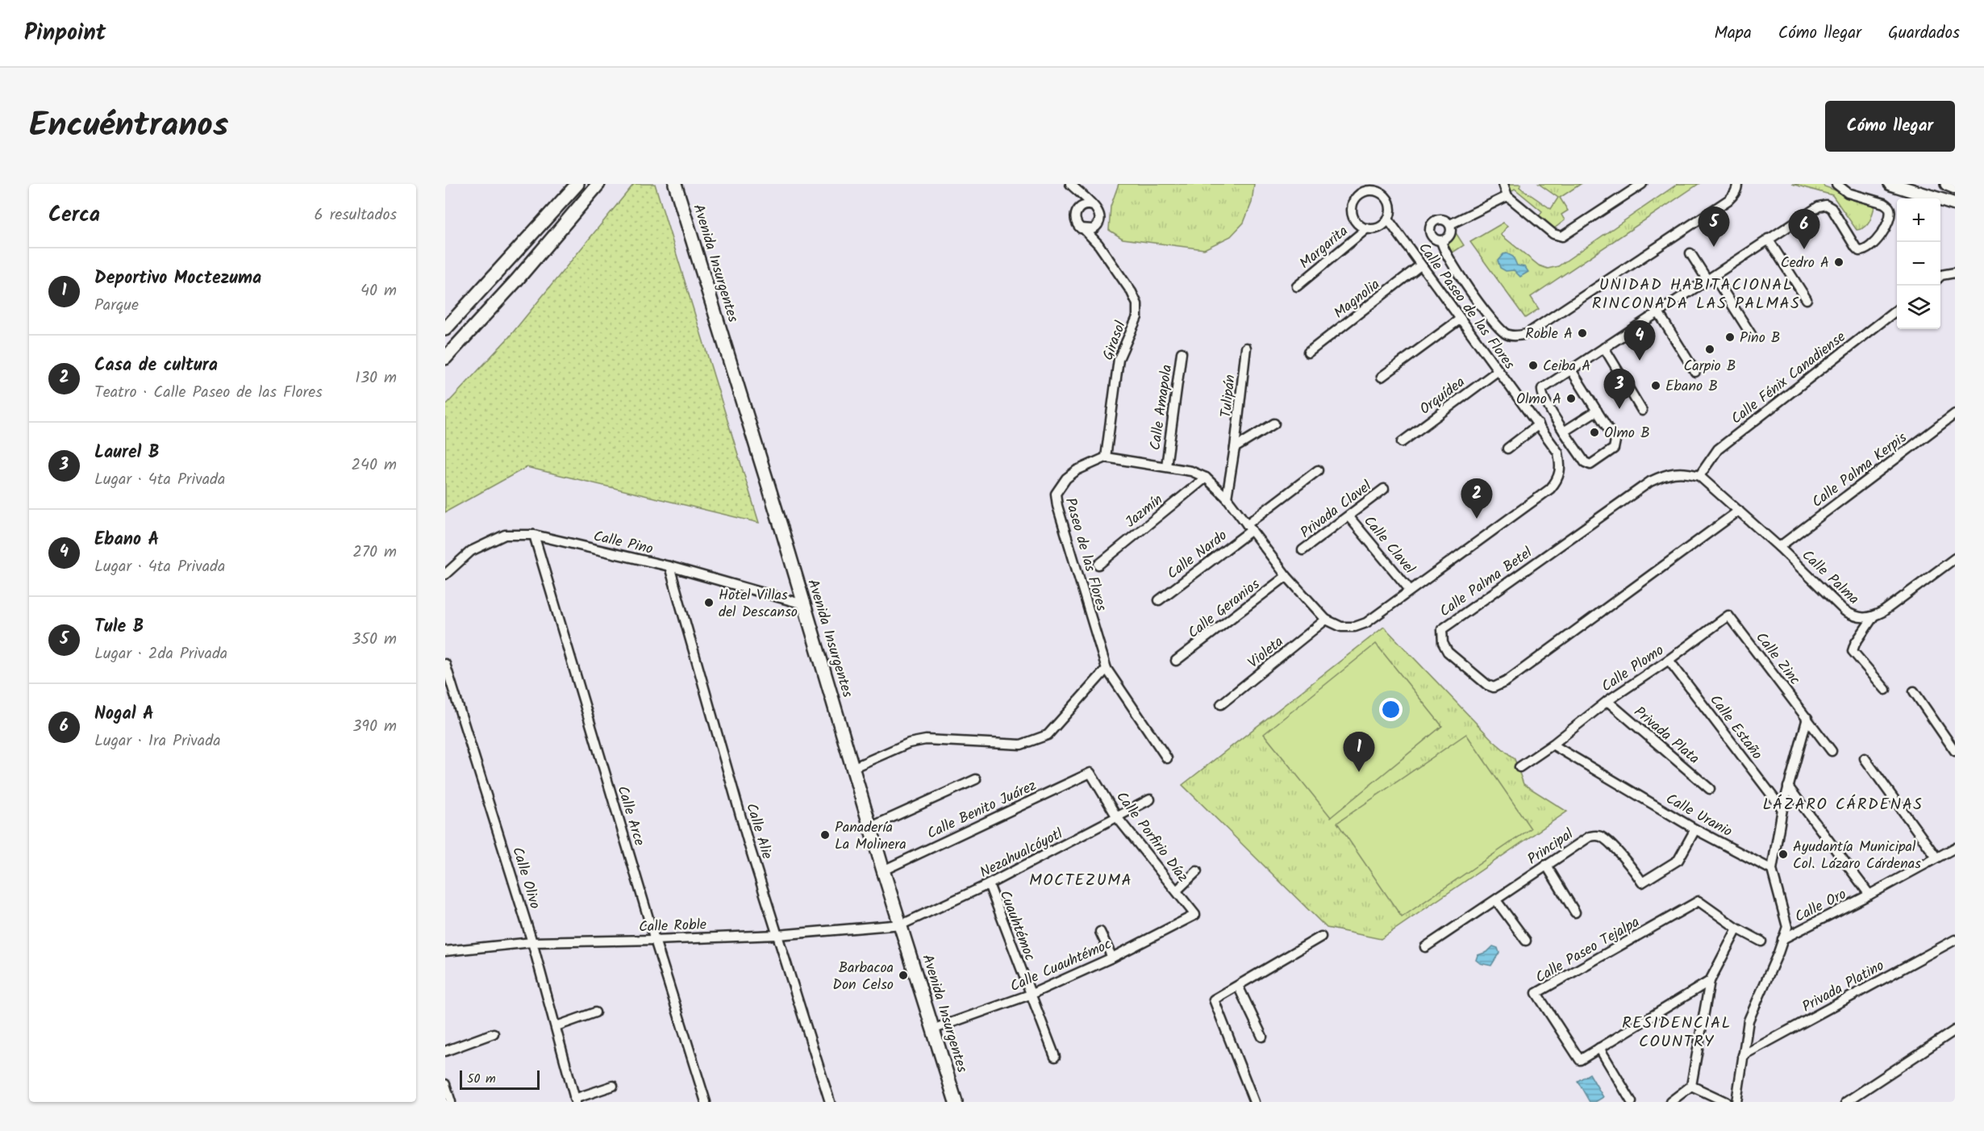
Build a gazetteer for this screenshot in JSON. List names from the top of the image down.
{
  "streets": {
    "street": [
      "Margarita",
      "Avenida Insurgentes",
      "Magnolia",
      "Calle Paseo de las Flores",
      "Girasol",
      "Calle Fénix Canadiense",
      "Orquídea",
      "Tulipán",
      "Calle Amapola",
      "Calle Palma Kerpis",
      "Privada Clavel",
      "Jazmín",
      "Calle Pino",
      "Calle Clavel",
      "Paseo de las Flores",
      "Calle Nardo",
      "Calle Palma",
      "Calle Palma Betel",
      "Calle Geranios",
      "Violeta",
      "Calle Zinc",
      "Calle Plomo",
      "Calle Estaño",
      "Privada Plata",
      "Calle Benito Juárez",
      "Calle Uranio",
      "Calle Arce",
      "Calle Alie",
      "Calle Porfirio Díaz",
      "Principal",
      "Nezahualcóyotl",
      "Calle Olivo",
      "Calle Oro",
      "Calle Roble",
      "Cuauhtémoc",
      "Calle Paseo Tejalpa",
      "Calle Cuauhtémoc",
      "Privada Platino"
    ]
  },
  "crossings": [
    ["Margarita", "Calle Paseo de las Flores"],
    ["Avenida Insurgentes", "Calle Pino"],
    ["Avenida Insurgentes", "Calle Benito Juárez"],
    ["Avenida Insurgentes", "Nezahualcóyotl"],
    ["Avenida Insurgentes", "Calle Roble"],
    ["Avenida Insurgentes", "Calle Cuauhtémoc"],
    ["Magnolia", "Calle Paseo de las Flores"],
    ["Calle Paseo de las Flores", "Orquídea"],
    ["Calle Paseo de las Flores", "Tulipán"],
    ["Calle Paseo de las Flores", "Calle Clavel"],
    ["Calle Paseo de las Flores", "Calle Nardo"],
    ["Calle Paseo de las Flores", "Calle Geranios"],
    ["Calle Paseo de las Flores", "Violeta"],
    ["Girasol", "Paseo de las Flores"],
    ["Calle Fénix Canadiense", "Calle Palma"],
    ["Calle Fénix Canadiense", "Calle Palma Betel"],
    ["Calle Palma Kerpis", "Calle Palma"],
    ["Privada Clavel", "Calle Clavel"],
    ["Calle Pino", "Calle Arce"],
    ["Calle Pino", "Calle Alie"],
    ["Calle Palma", "Calle Palma Betel"],
    ["Calle Zinc", "Calle Plomo"],
    ["Calle Plomo", "Calle Estaño"],
    ["Calle Plomo", "Privada Plata"],
    ["Calle Plomo", "Calle Uranio"],
    ["Calle Benito Juárez", "Calle Porfirio Díaz"],
    ["Calle Uranio", "Principal"],
    ["Calle Arce", "Calle Roble"],
    ["Calle Alie", "Calle Roble"],
    ["Calle Porfirio Díaz", "Nezahualcóyotl"],
    ["Calle Porfirio Díaz", "Calle Cuauhtémoc"],
    ["Nezahualcóyotl", "Calle Roble"],
    ["Nezahualcóyotl", "Cuauhtémoc"],
    ["Calle Olivo", "Calle Roble"],
    ["Cuauhtémoc", "Calle Cuauhtémoc"]
  ],
  "districts": [
    "UNIDAD HABITACIONAL RINCONADA LAS PALMAS",
    "LÁZARO CÁRDENAS",
    "MOCTEZUMA",
    "RESIDENCIAL COUNTRY"
  ],
  "places": [
    "Cedro A",
    "Roble A",
    "Pino B",
    "Carpio B",
    "Ceiba A",
    "Ebano B",
    "Olmo A",
    "Olmo B",
    "Hotel Villas del Descanso",
    "Panadería La Molinera",
    "Ayudantía Municipal Col. Lázaro Cárdenas",
    "Barbacoa Don Celso"
  ],
  "scale_bar": "50 m",
  "page": {
    "header": "Pinpoint",
    "nav": ["Mapa", "Cómo llegar", "Guardados"],
    "title": "Encuéntranos",
    "buttons": "Cómo llegar",
    "heading": ["Cerca", "6 resultados"],
    "map_buttons": ["+", "−"],
    "pins": [
      "5",
      "6",
      "4",
      "3",
      "2",
      "1"
    ],
    "list": [
      {
        "mark": "1",
        "name": "Deportivo Moctezuma",
        "note": "Parque",
        "value": "40 m"
      },
      {
        "mark": "2",
        "name": "Casa de cultura",
        "note": "Teatro · Calle Paseo de las Flores",
        "value": "130 m"
      },
      {
        "mark": "3",
        "name": "Laurel B",
        "note": "Lugar · 4ta Privada",
        "value": "240 m"
      },
      {
        "mark": "4",
        "name": "Ebano A",
        "note": "Lugar · 4ta Privada",
        "value": "270 m"
      },
      {
        "mark": "5",
        "name": "Tule B",
        "note": "Lugar · 2da Privada",
        "value": "350 m"
      },
      {
        "mark": "6",
        "name": "Nogal A",
        "note": "Lugar · 1ra Privada",
        "value": "390 m"
      }
    ],
    "scale": "50 m"
  }
}
